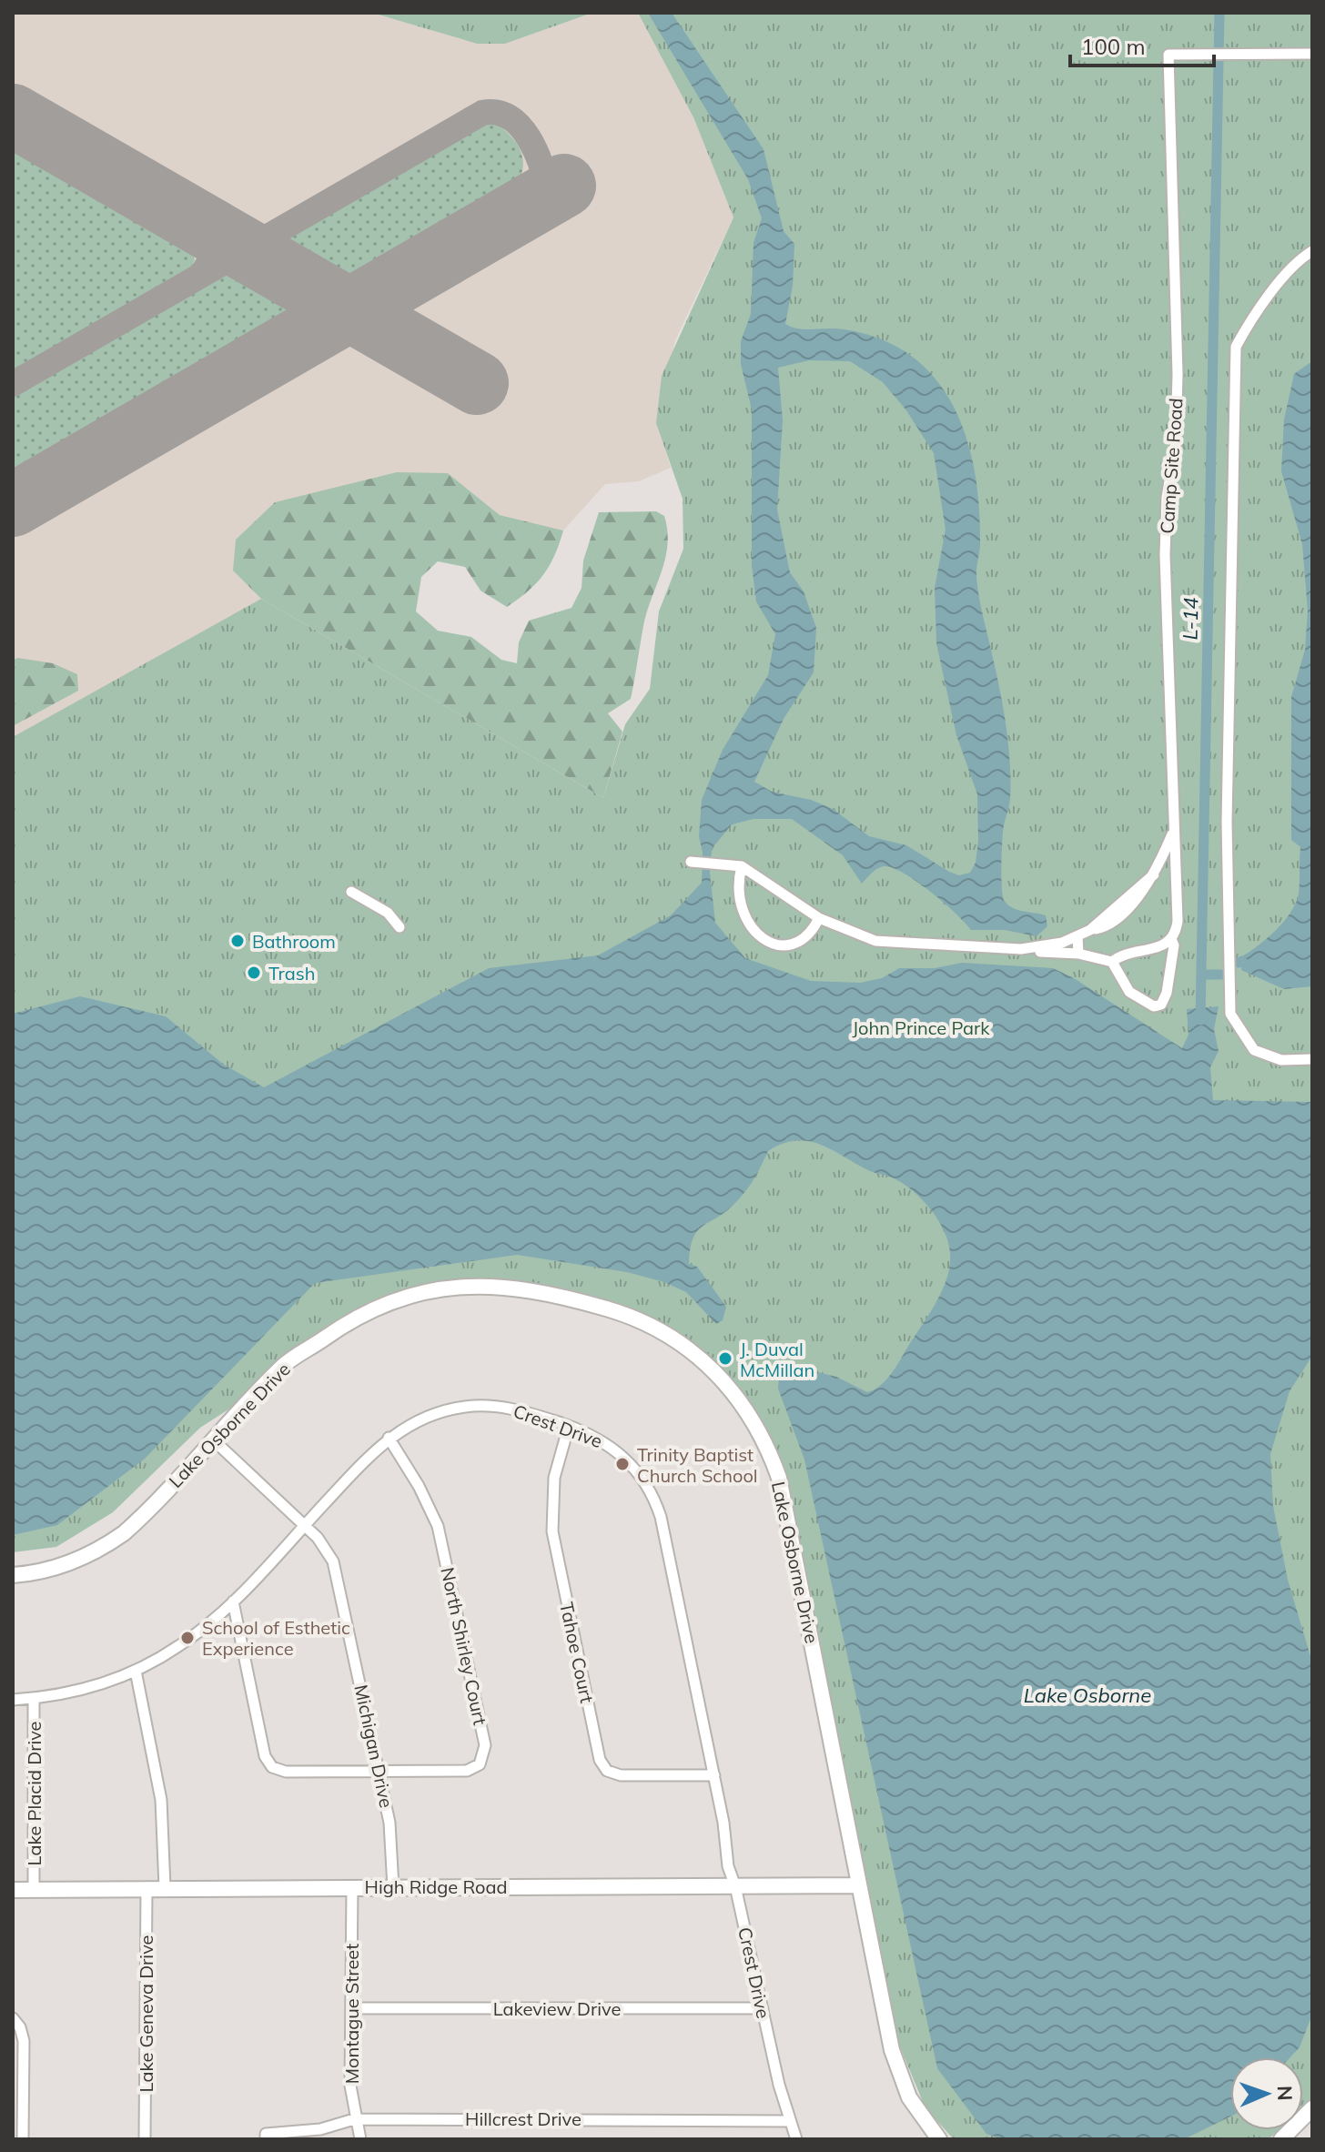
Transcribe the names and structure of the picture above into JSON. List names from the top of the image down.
{
  "streets": {
    "street": [
      "Camp Site Road",
      "Lake Osborne Drive",
      "Crest Drive",
      "North Shirley Court",
      "Tahoe Court",
      "Michigan Drive",
      "Lake Placid Drive",
      "High Ridge Road",
      "Lakeview Drive",
      "Lake Geneva Drive",
      "Montague Street",
      "Hillcrest Drive"
    ]
  },
  "crossings": [
    ["Lake Osborne Drive", "Michigan Drive"],
    ["Lake Osborne Drive", "High Ridge Road"],
    ["Crest Drive", "North Shirley Court"],
    ["Crest Drive", "Tahoe Court"],
    ["Crest Drive", "Michigan Drive"],
    ["Crest Drive", "Lake Placid Drive"],
    ["Crest Drive", "High Ridge Road"],
    ["Crest Drive", "Lakeview Drive"],
    ["Crest Drive", "Hillcrest Drive"],
    ["North Shirley Court", "Michigan Drive"],
    ["Michigan Drive", "High Ridge Road"],
    ["Lake Placid Drive", "High Ridge Road"],
    ["High Ridge Road", "Lake Geneva Drive"],
    ["High Ridge Road", "Montague Street"],
    ["Lakeview Drive", "Montague Street"],
    ["Montague Street", "Hillcrest Drive"]
  ],
  "water": ["L-14", "Lake Osborne"],
  "parks": ["John Prince Park"],
  "places": [
    "Bathroom",
    "Trash",
    "J. Duval McMillan",
    "Trinity Baptist Church School",
    "School of Esthetic Experience"
  ],
  "scale_bar": "100 m",
  "north": "right"
}
